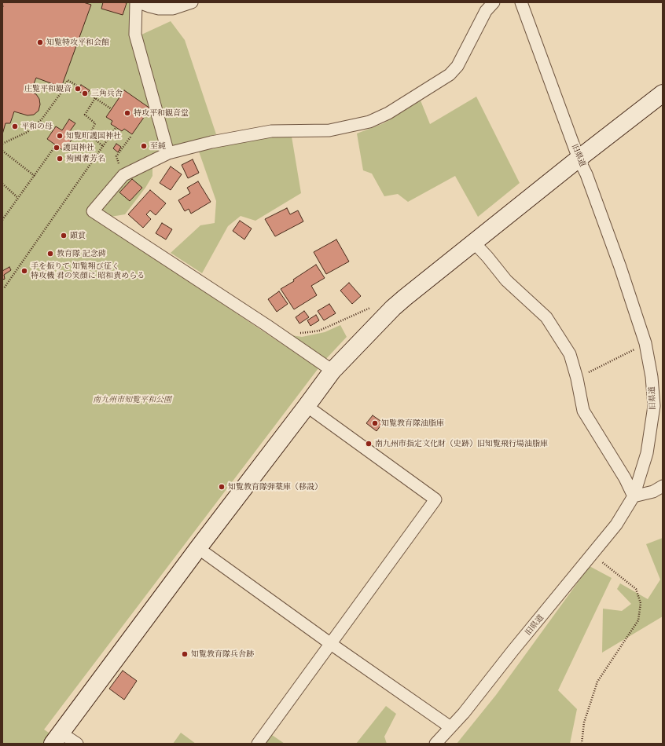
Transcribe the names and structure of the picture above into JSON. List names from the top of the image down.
{
  "streets": {
    "street": ["旧県道"]
  },
  "parks": ["南九州市知覧平和公園"],
  "places": [
    "知覧特攻平和会館",
    "庄覧平和観音",
    "三角兵舎",
    "特攻平和観音堂",
    "平和の母",
    "知覧町護国神社",
    "至純",
    "護国神社",
    "殉國者芳名",
    "顕賞",
    "教育隊 記念碑",
    "手を振りて 知覧翔び征く 特攻機 君の笑顔に 昭和責めらる",
    "知覧教育隊油脂庫",
    "南九州市指定文化財（史跡）旧知覧飛行場油脂庫",
    "知覧教育隊弾薬庫（移設）",
    "知覧教育隊兵舎跡"
  ]
}
